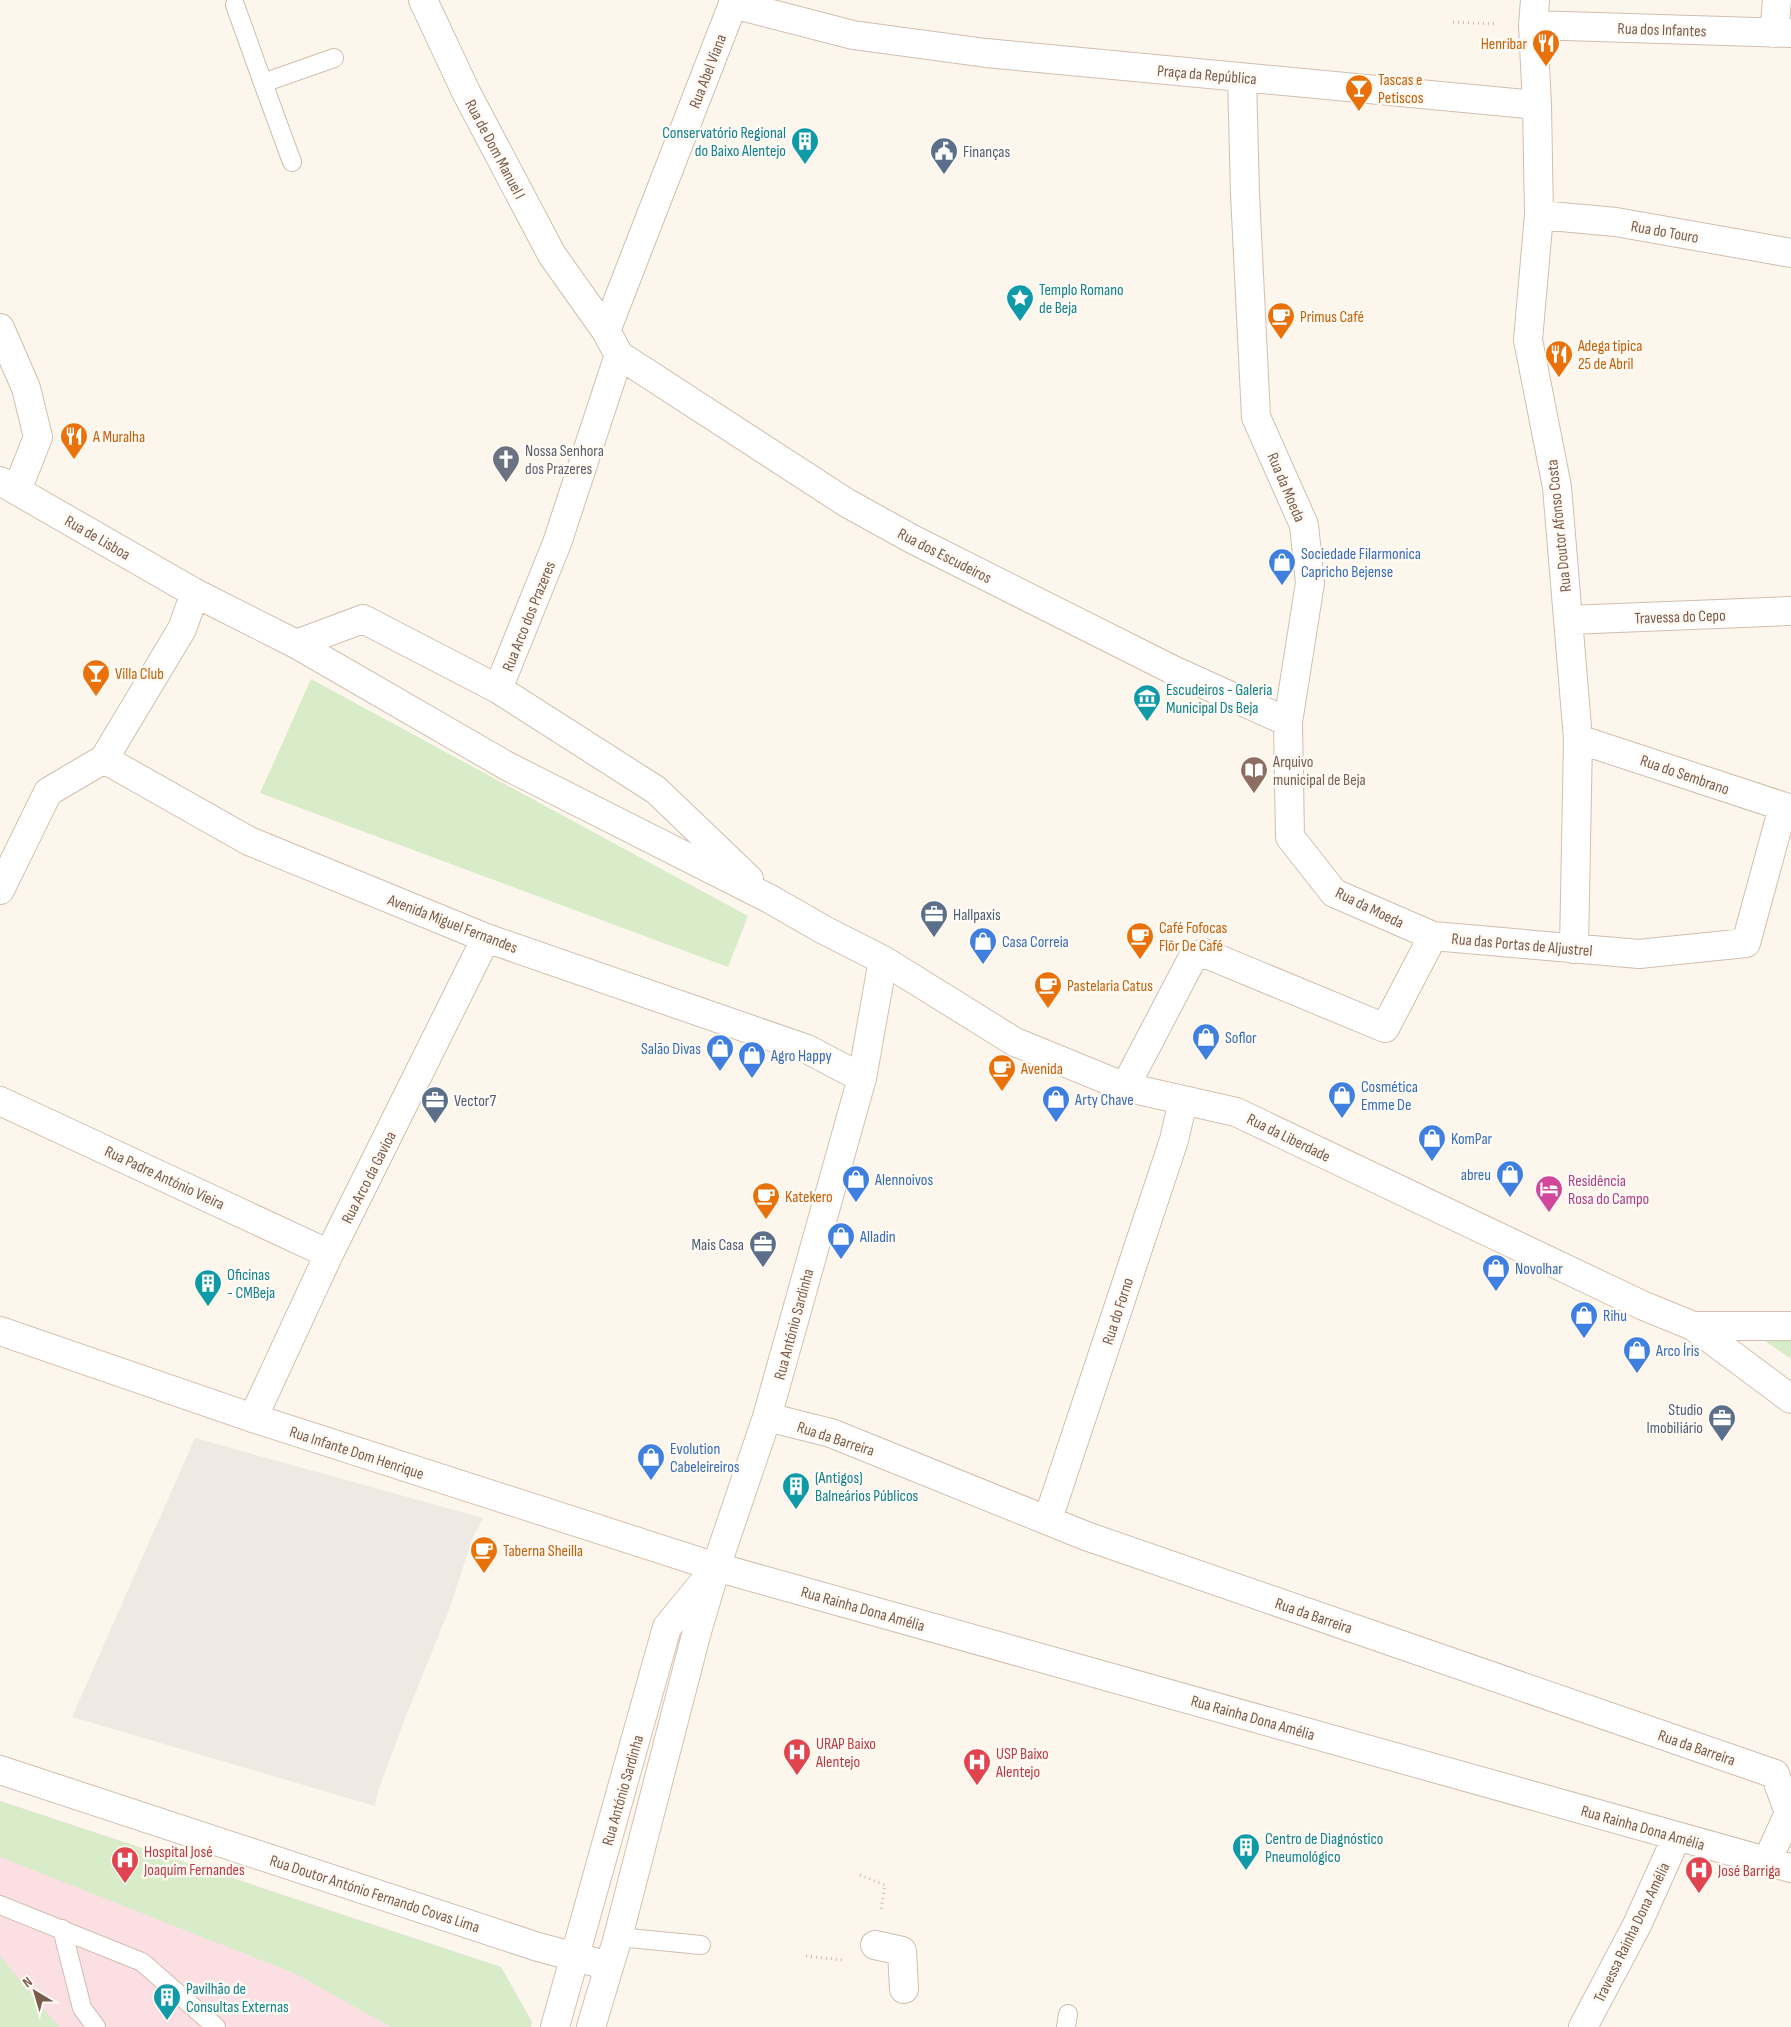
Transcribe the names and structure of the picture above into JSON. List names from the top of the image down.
{
  "streets": {
    "street": [
      "Rua dos Infantes",
      "Rua Abel Viana",
      "Praça da República",
      "Rua de Dom Manuel I",
      "Rua do Touro",
      "Rua da Moeda",
      "Rua Doutor Afonso Costa",
      "Rua de Lisboa",
      "Rua dos Escudeiros",
      "Rua Arco dos Prazeres",
      "Travessa do Cepo",
      "Rua do Sembrano",
      "Avenida Miguel Fernandes",
      "Rua das Portas de Aljustrel",
      "Rua da Liberdade",
      "Rua Padre António Vieira",
      "Rua Arco da Gavioa",
      "Rua do Forno",
      "Rua António Sardinha",
      "Rua da Barreira",
      "Rua Infante Dom Henrique",
      "Rua Rainha Dona Amélia",
      "Rua Doutor António Fernando Covas Lima",
      "Travessa Rainha Dona Amélia"
    ]
  },
  "crossings": [
    ["Rua Abel Viana", "Praça da República"],
    ["Rua Abel Viana", "Rua de Dom Manuel I"],
    ["Praça da República", "Rua da Moeda"],
    ["Praça da República", "Rua Doutor Afonso Costa"],
    ["Rua de Dom Manuel I", "Rua dos Escudeiros"],
    ["Rua de Dom Manuel I", "Rua Arco dos Prazeres"],
    ["Rua do Touro", "Rua Doutor Afonso Costa"],
    ["Rua da Moeda", "Rua dos Escudeiros"],
    ["Rua da Moeda", "Rua das Portas de Aljustrel"],
    ["Rua Doutor Afonso Costa", "Travessa do Cepo"],
    ["Rua Doutor Afonso Costa", "Rua do Sembrano"],
    ["Rua Doutor Afonso Costa", "Rua das Portas de Aljustrel"],
    ["Rua dos Escudeiros", "Rua Arco dos Prazeres"],
    ["Rua do Sembrano", "Rua das Portas de Aljustrel"],
    ["Avenida Miguel Fernandes", "Rua Arco da Gavioa"],
    ["Avenida Miguel Fernandes", "Rua António Sardinha"],
    ["Rua das Portas de Aljustrel", "Rua da Liberdade"],
    ["Rua da Liberdade", "Rua do Forno"],
    ["Rua Padre António Vieira", "Rua Arco da Gavioa"],
    ["Rua Arco da Gavioa", "Rua Infante Dom Henrique"],
    ["Rua do Forno", "Rua da Barreira"],
    ["Rua António Sardinha", "Rua da Barreira"],
    ["Rua António Sardinha", "Rua Infante Dom Henrique"],
    ["Rua António Sardinha", "Rua Rainha Dona Amélia"],
    ["Rua António Sardinha", "Rua Doutor António Fernando Covas Lima"],
    ["Rua da Barreira", "Rua Rainha Dona Amélia"],
    ["Rua Infante Dom Henrique", "Rua Rainha Dona Amélia"],
    ["Rua Rainha Dona Amélia", "Travessa Rainha Dona Amélia"]
  ],
  "places": {
    "restaurant": ["Henribar", "Adega tipica 25 de Abril", "A Muralha"],
    "bar": ["Tascas e Petiscos", "Villa Club"],
    "building": [
      "Conservatório Regional do Baixo Alentejo",
      "Oficinas - CMBeja",
      "(Antigos) Balneários Públicos",
      "Centro de Diagnóstico Pneumológico",
      "Pavilhão de Consultas Externas"
    ],
    "public building": ["Finanças"],
    "place": ["Templo Romano de Beja"],
    "cafe": [
      "Primus Café",
      "Café Fofocas Flôr De Café",
      "Pastelaria Catus",
      "Avenida",
      "Katekero",
      "Taberna Sheilla"
    ],
    "church": ["Nossa Senhora dos Prazeres"],
    "shop": [
      "Sociedade Filarmonica Capricho Bejense",
      "Casa Correia",
      "Soflor",
      "Salão Divas",
      "Agro Happy",
      "Cosmética Emme De",
      "Arty Chave",
      "KomPar",
      "abreu",
      "Alennoivos",
      "Alladin",
      "Novolhar",
      "Rihu",
      "Arco Íris",
      "Evolution Cabeleireiros"
    ],
    "museum": ["Escudeiros - Galeria Municipal Ds Beja"],
    "library": ["Arquivo municipal de Beja"],
    "office": [
      "Hallpaxis",
      "Vector7",
      "Mais Casa",
      "Studio Imobiliário"
    ],
    "hotel": ["Residência Rosa do Campo"],
    "hospital": [
      "URAP Baixo Alentejo",
      "USP Baixo Alentejo",
      "Hospital José Joaquim Fernandes",
      "José Barriga"
    ]
  },
  "north": "top left"
}
